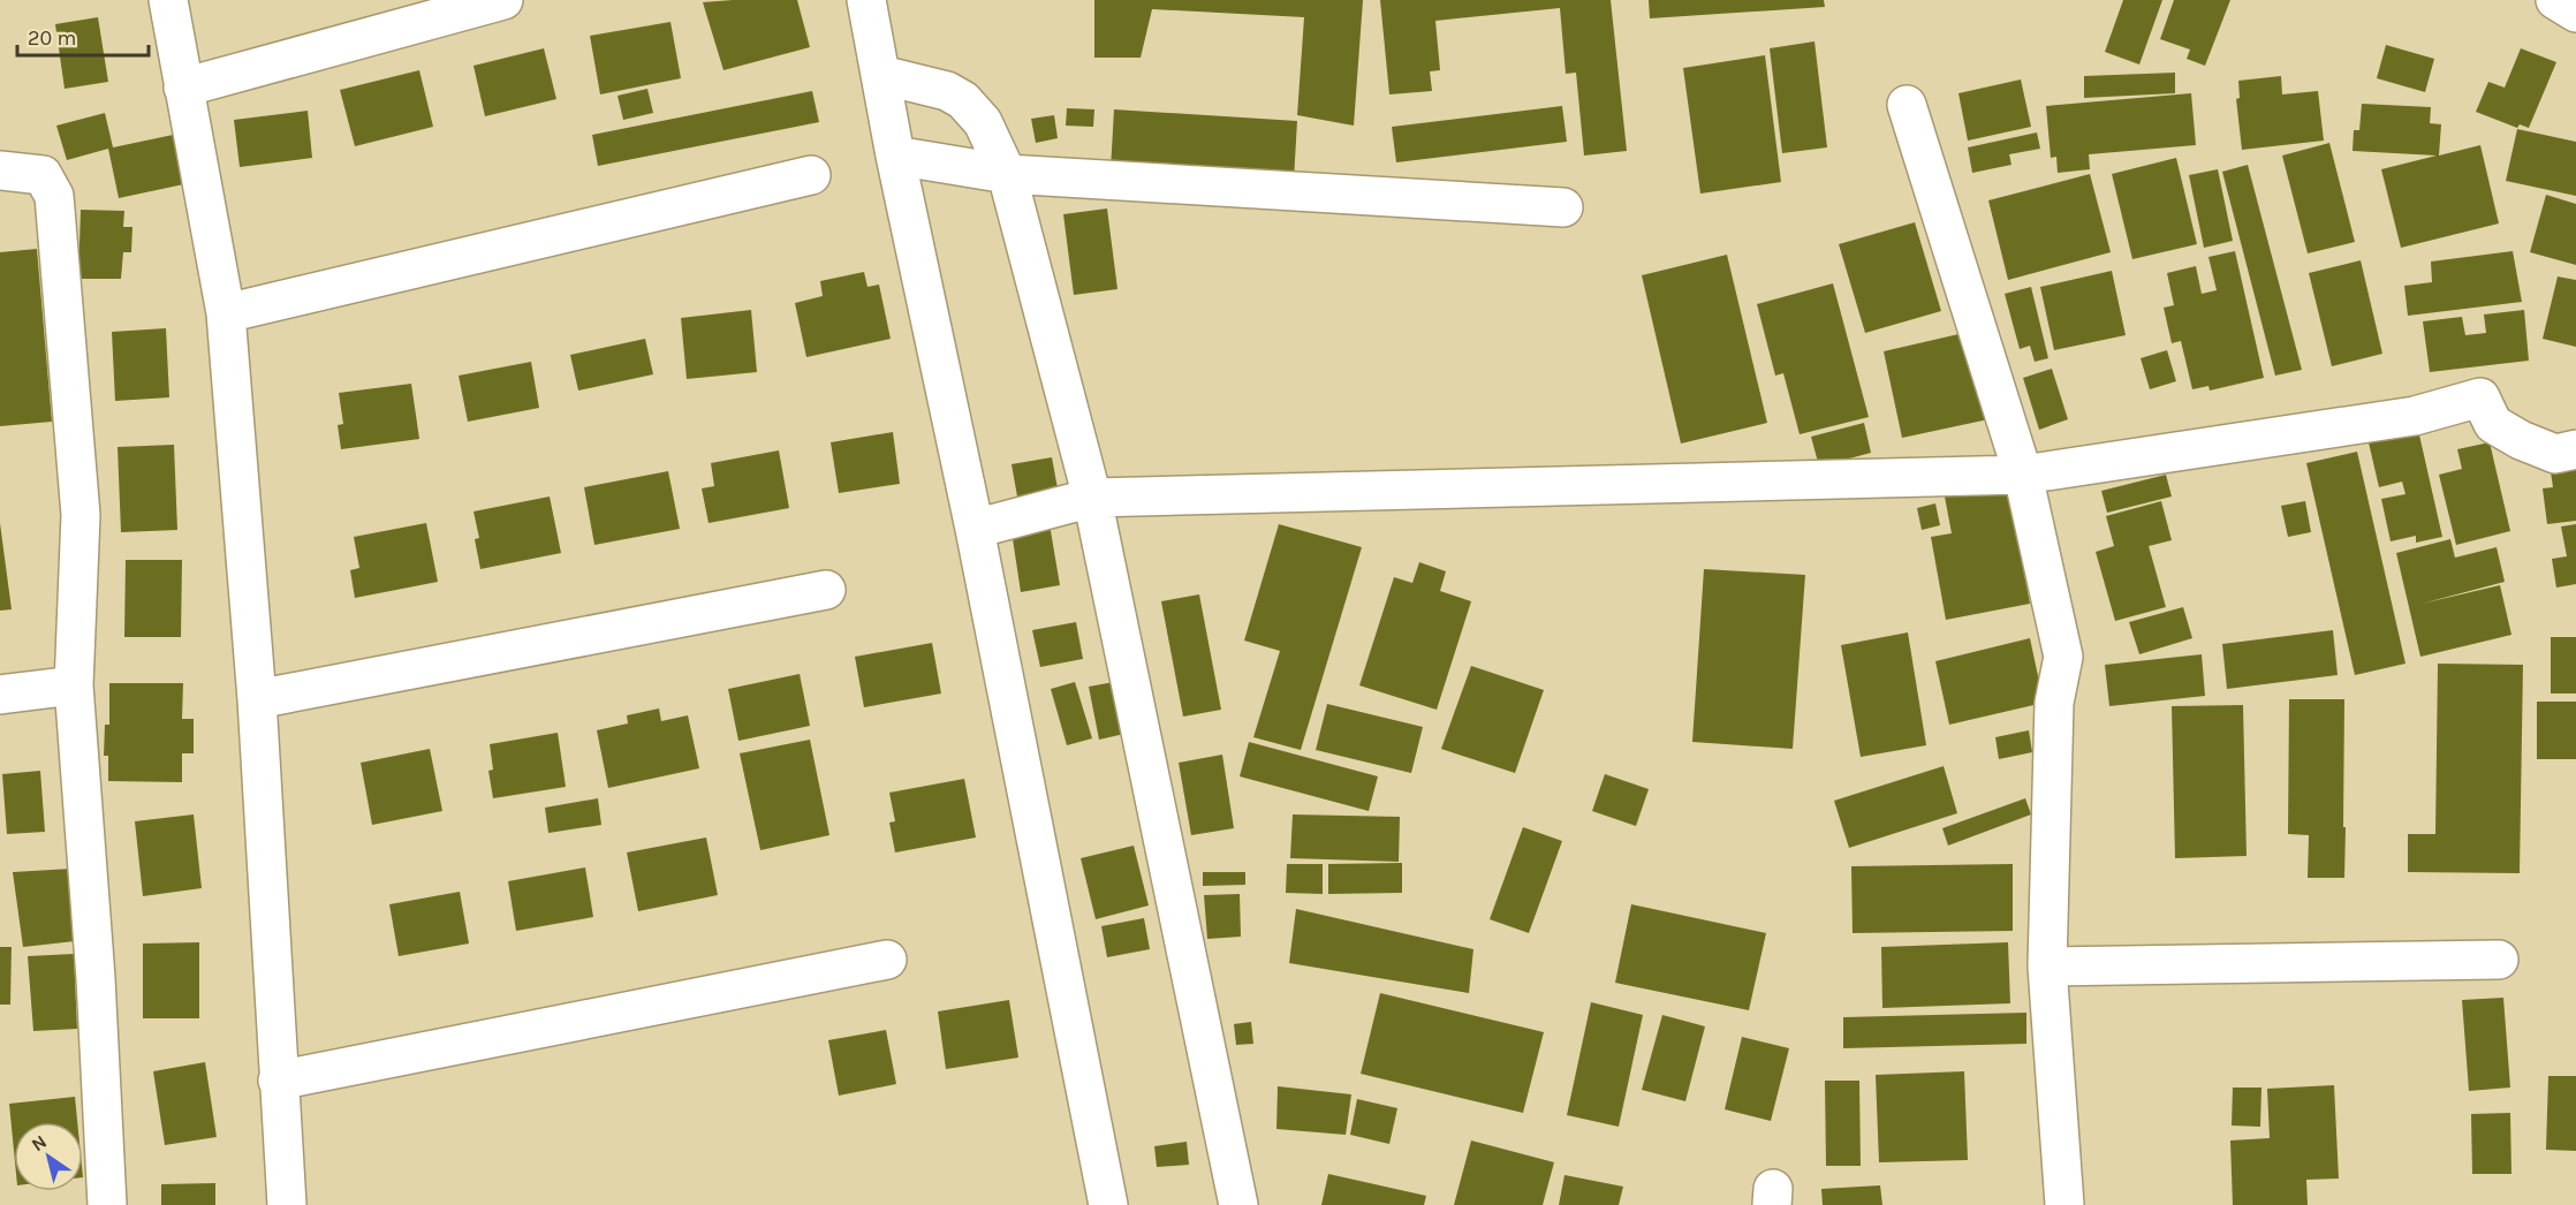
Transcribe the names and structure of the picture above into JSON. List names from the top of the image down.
{
  "scale_bar": "20 m",
  "north": "top left"
}
